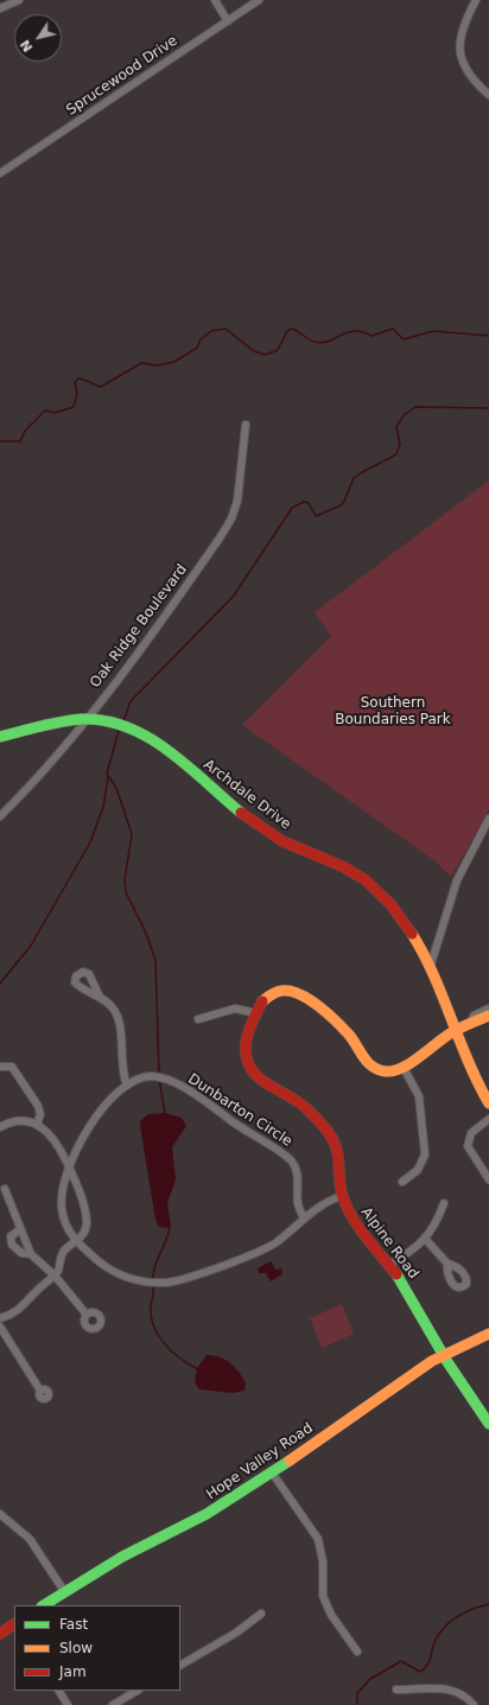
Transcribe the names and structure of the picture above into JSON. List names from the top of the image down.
{
  "streets": {
    "street": [
      "Sprucewood Drive",
      "Oak Ridge Boulevard",
      "Archdale Drive",
      "Dunbarton Circle",
      "Alpine Road",
      "Hope Valley Road"
    ]
  },
  "crossings": [
    ["Oak Ridge Boulevard", "Archdale Drive"],
    ["Dunbarton Circle", "Alpine Road"],
    ["Alpine Road", "Hope Valley Road"]
  ],
  "parks": ["Southern Boundaries Park"],
  "legend": ["Fast", "Slow", "Jam"],
  "north": "bottom left"
}
